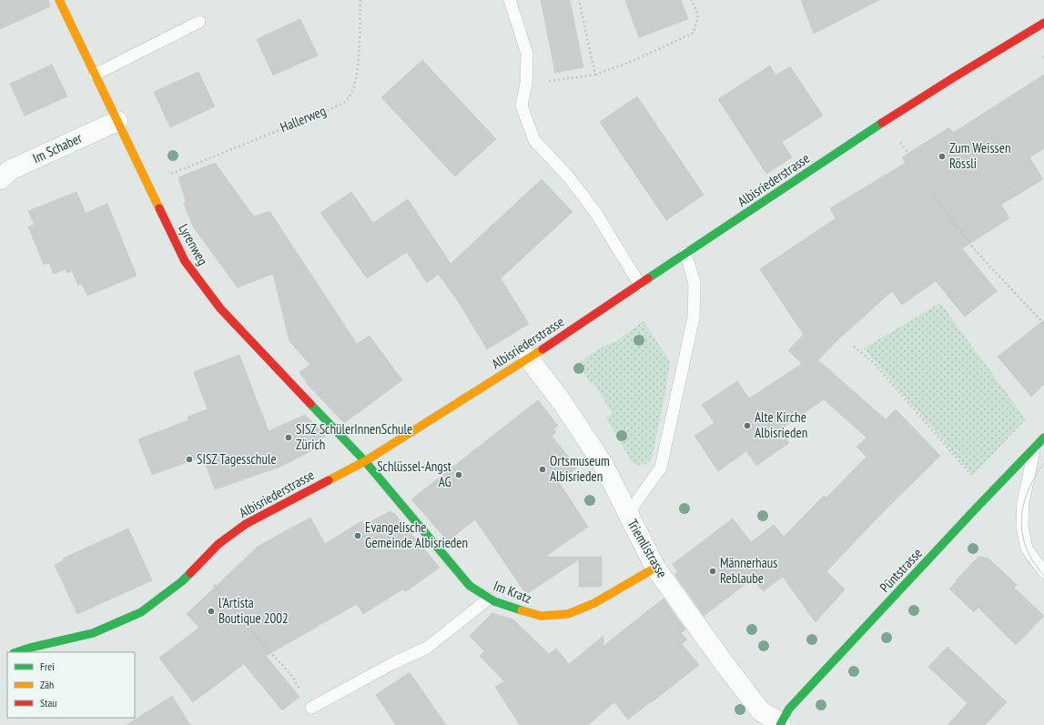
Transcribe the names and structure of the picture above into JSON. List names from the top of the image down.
{
  "streets": {
    "street": [
      "Im Schaber",
      "Albisriederstrasse",
      "Lyrenweg",
      "Triemlistrasse",
      "Püntstrasse",
      "Im Kratz"
    ],
    "path": ["Hallerweg"]
  },
  "crossings": [
    ["Im Schaber", "Lyrenweg"],
    ["Albisriederstrasse", "Lyrenweg"],
    ["Albisriederstrasse", "Triemlistrasse"],
    ["Albisriederstrasse", "Im Kratz"],
    ["Lyrenweg", "Im Kratz"],
    ["Triemlistrasse", "Püntstrasse"],
    ["Triemlistrasse", "Im Kratz"]
  ],
  "places": [
    "Zum Weissen Rössli",
    "Alte Kirche Albisrieden",
    "SISZ SchülerInnenSchule Zürich",
    "SISZ Tagesschule",
    "Ortsmuseum Albisrieden",
    "Schlüssel-Angst AG",
    "Evangelische Gemeinde Albisrieden",
    "Männerhaus Reblaube",
    "l'Artista Boutique 2002"
  ],
  "legend": ["Frei", "Zäh", "Stau"]
}
